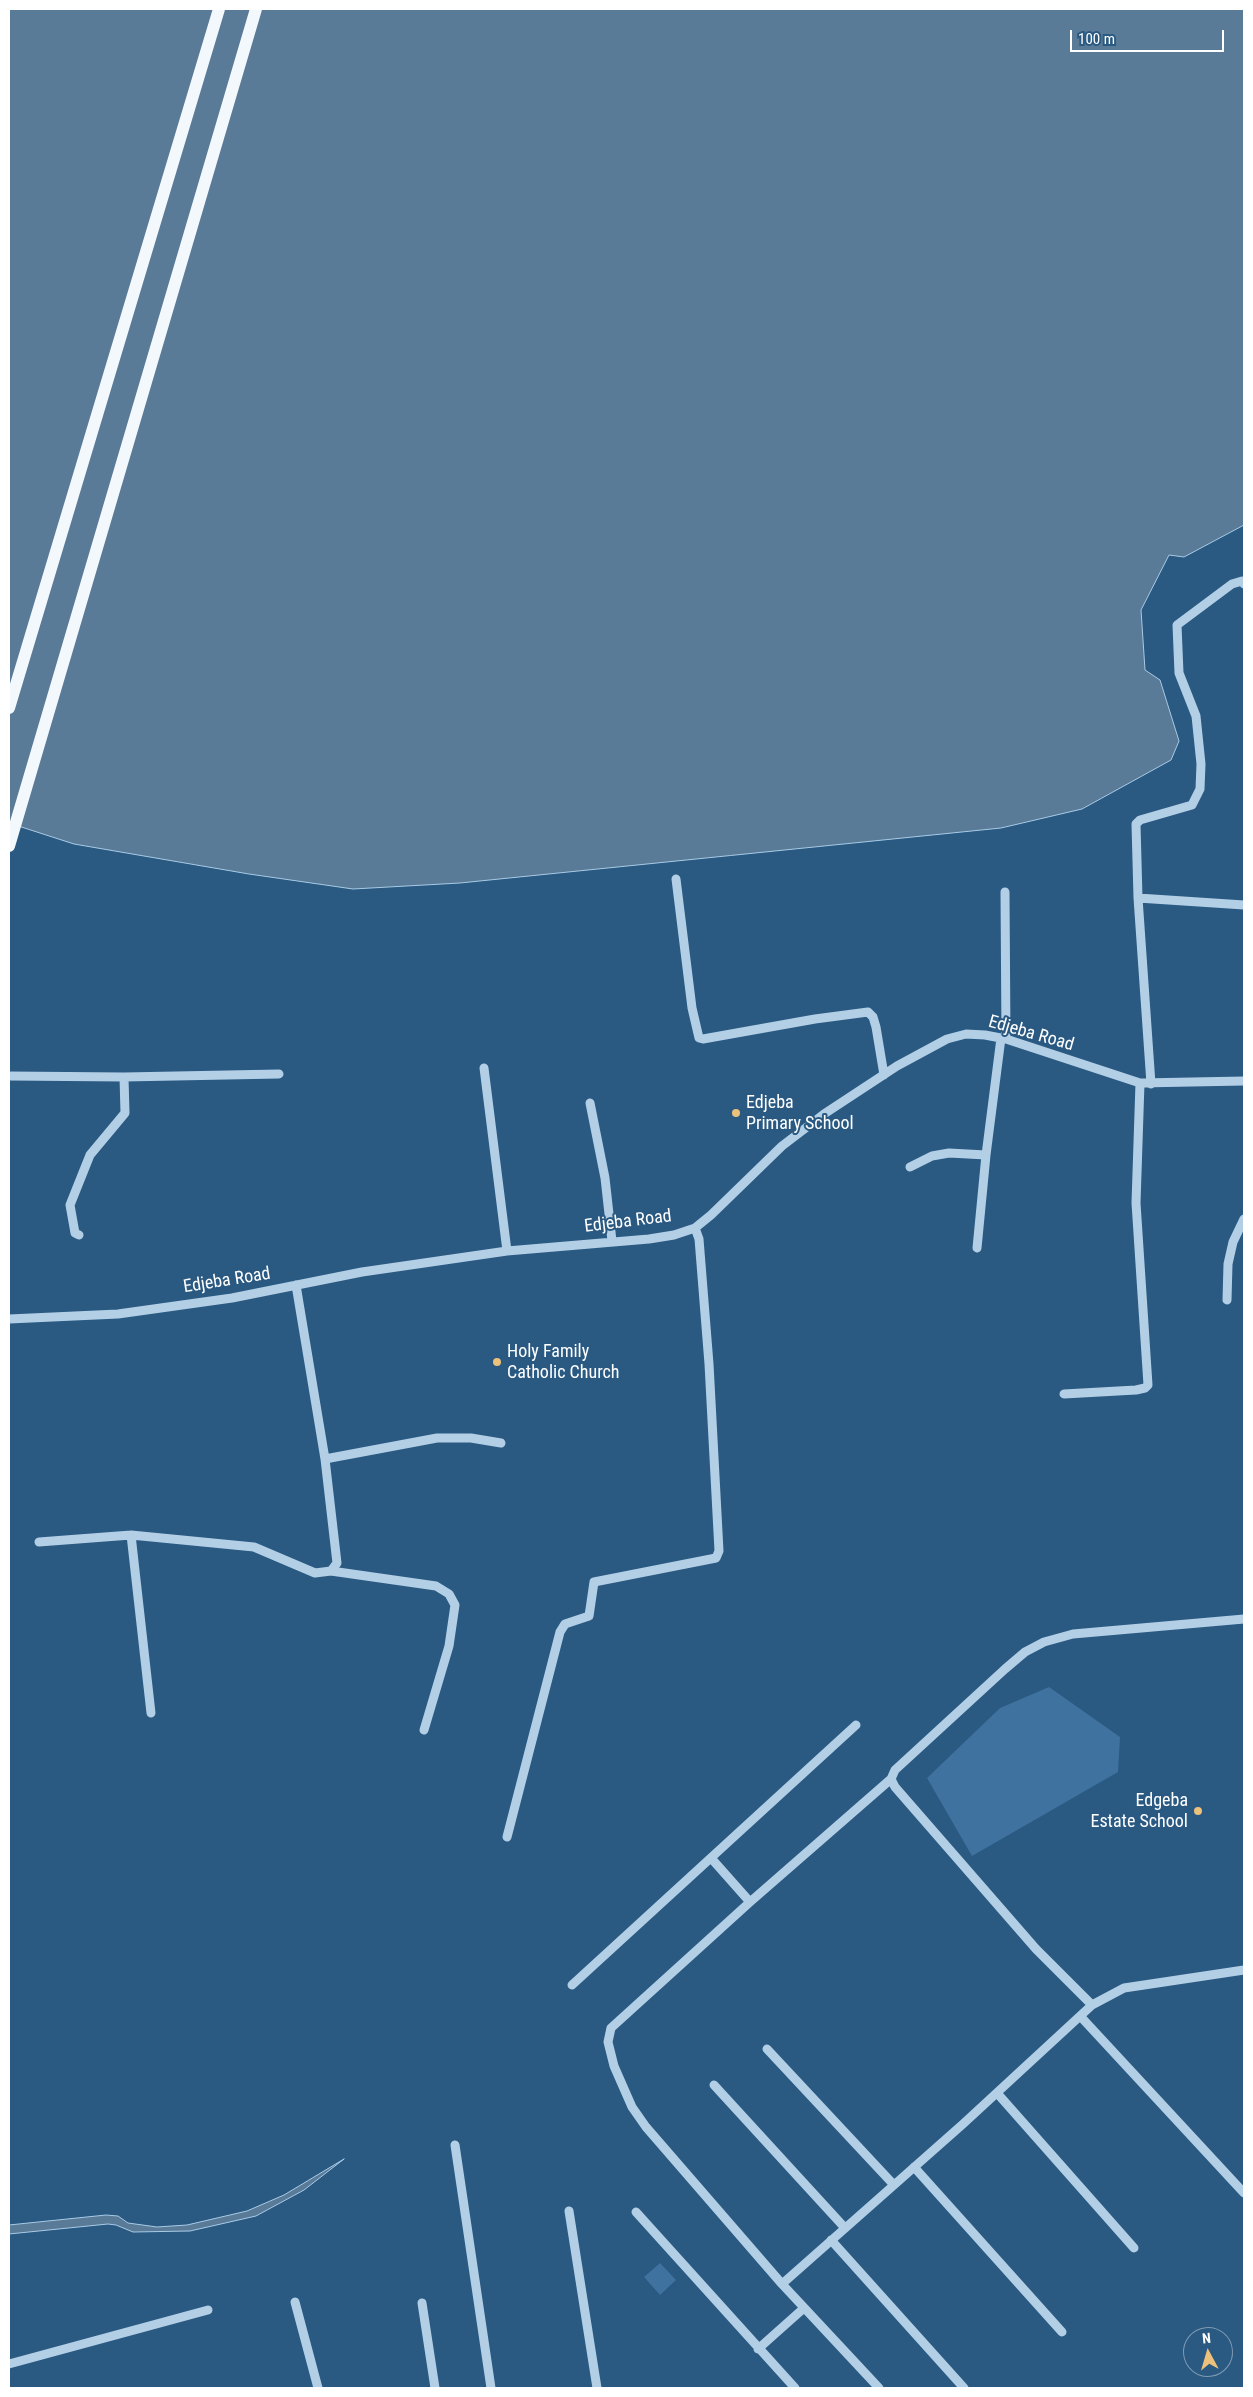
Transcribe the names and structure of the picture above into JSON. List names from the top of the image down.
{
  "streets": {
    "street": ["Edjeba Road"]
  },
  "places": ["Edjeba Primary School", "Holy Family Catholic Church", "Edgeba Estate School"],
  "scale_bar": "100 m",
  "north": "top"
}
